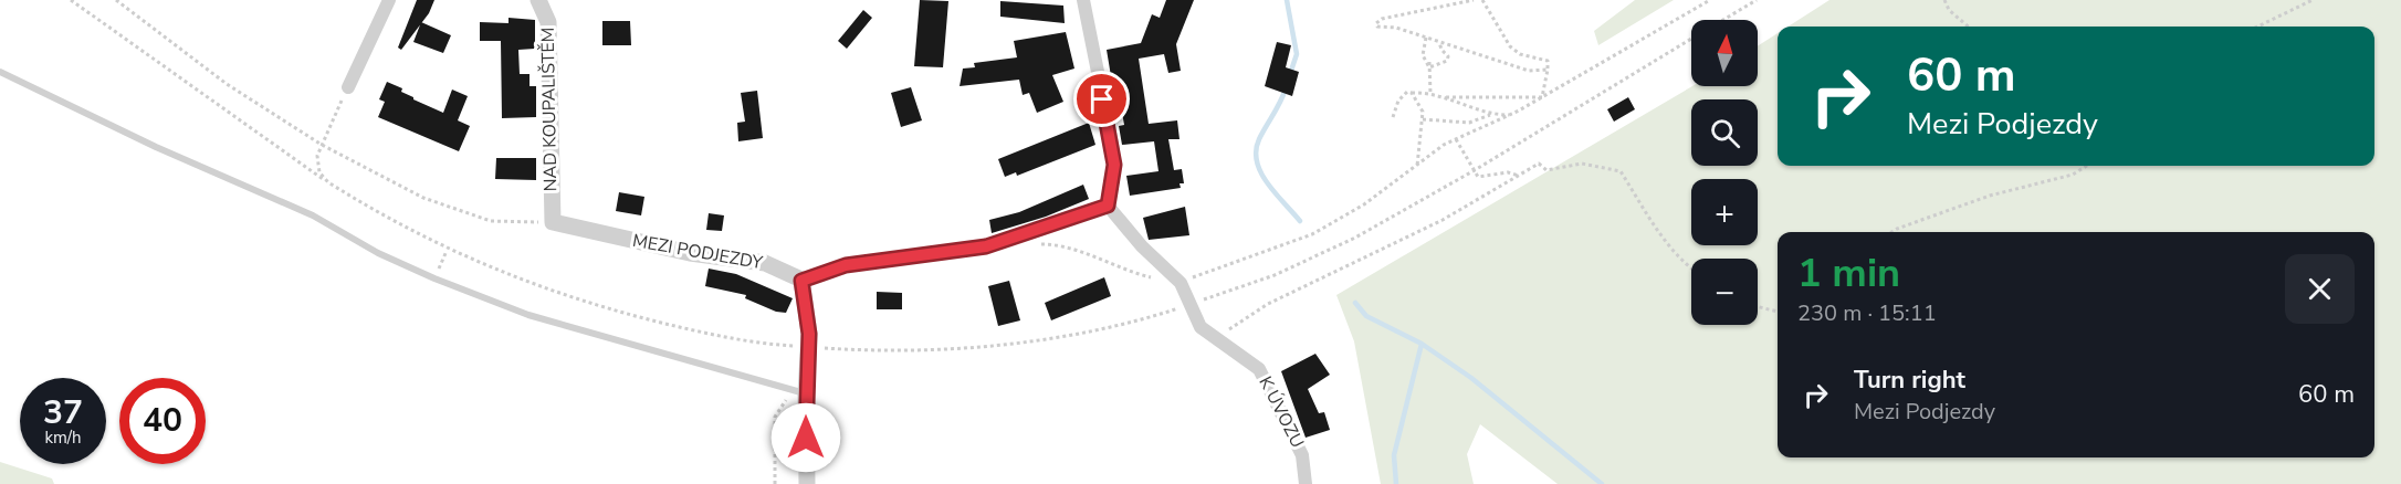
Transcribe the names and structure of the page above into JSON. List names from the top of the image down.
{
  "streets": {
    "street": ["NAD KOUPALIŠTĚM", "MEZI PODJEZDY", "K ÚVOZU"]
  },
  "crossings": [
    ["NAD KOUPALIŠTĚM", "MEZI PODJEZDY"]
  ],
  "north": "top",
  "page": {
    "map_buttons": ["+", "−"],
    "turn": ["60 m", "Mezi Podjezdy"],
    "heading": ["1 min", "230 m · 15:11"],
    "list": [
      {
        "name": "Turn right",
        "note": "Mezi Podjezdy",
        "value": "60 m"
      }
    ],
    "speed": "37 km/h",
    "limit": "40"
  }
}
